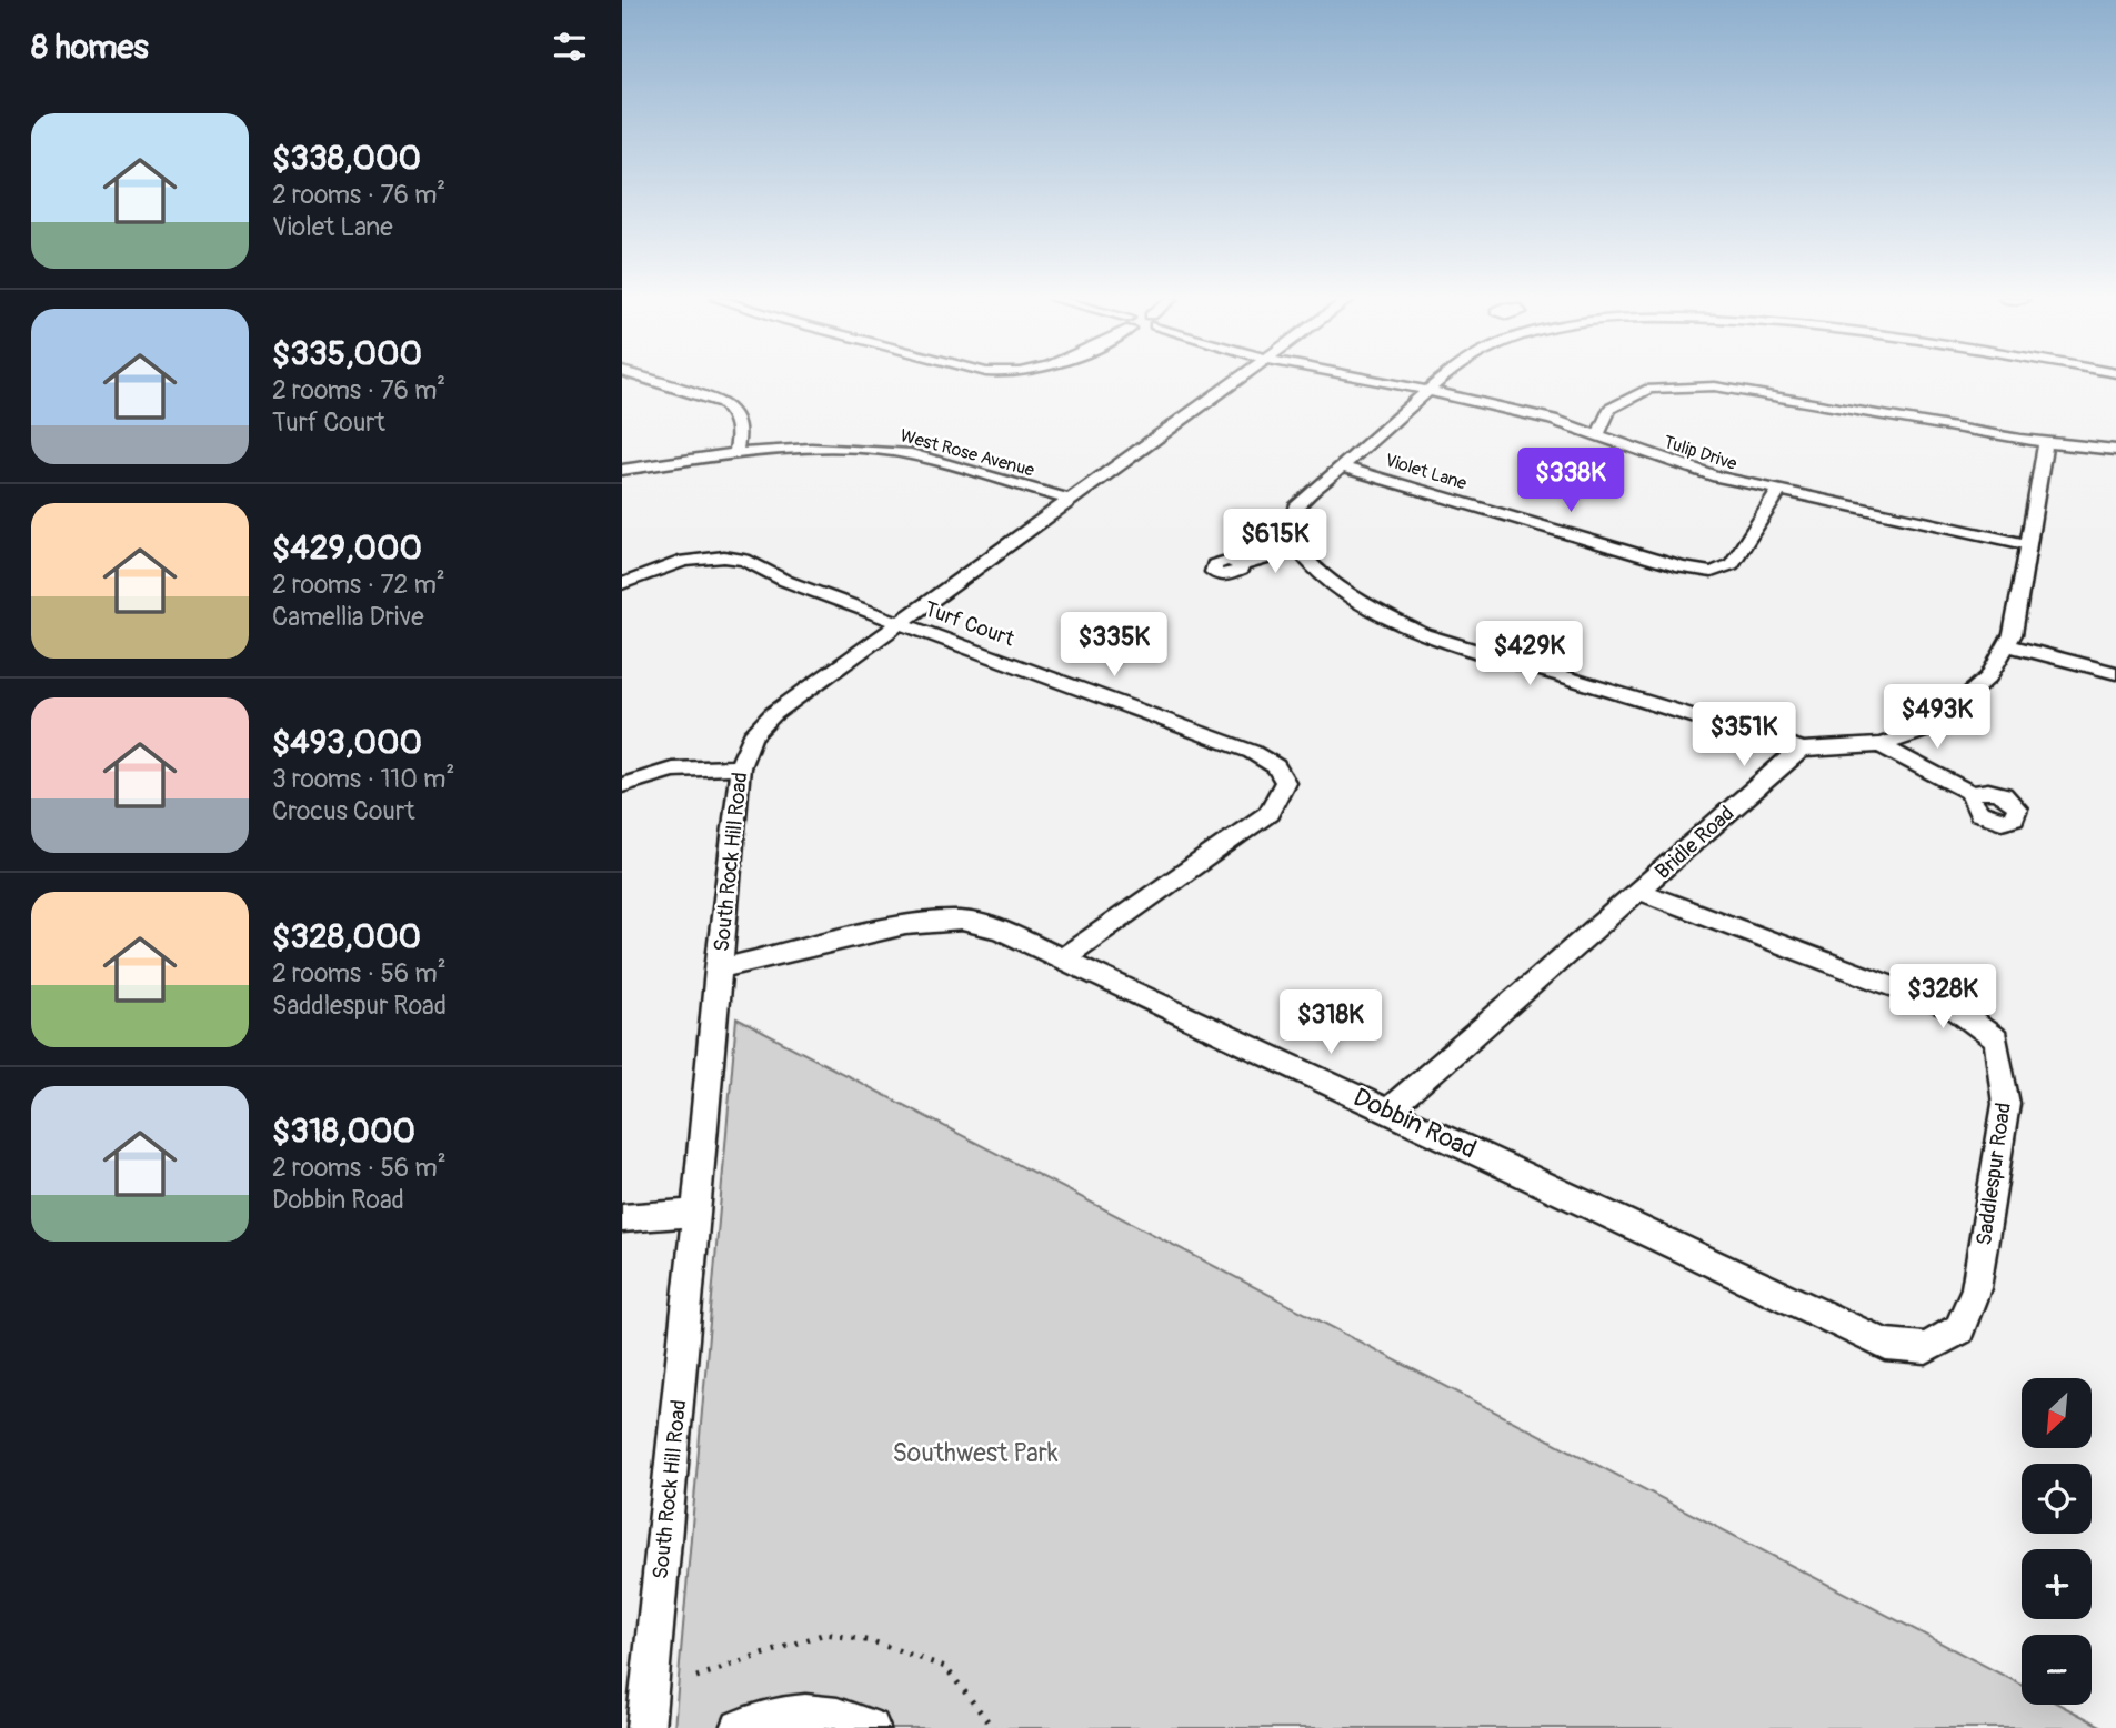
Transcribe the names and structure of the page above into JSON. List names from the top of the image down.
{
  "streets": {
    "street": [
      "West Rose Avenue",
      "Tulip Drive",
      "Violet Lane",
      "Turf Court",
      "Bridle Road",
      "South Rock Hill Road",
      "Dobbin Road",
      "Saddlespur Road"
    ]
  },
  "crossings": [
    ["West Rose Avenue", "South Rock Hill Road"],
    ["Tulip Drive", "Violet Lane"],
    ["Turf Court", "South Rock Hill Road"],
    ["Turf Court", "Dobbin Road"],
    ["Bridle Road", "Dobbin Road"],
    ["Bridle Road", "Saddlespur Road"],
    ["South Rock Hill Road", "Dobbin Road"],
    ["Dobbin Road", "Saddlespur Road"]
  ],
  "parks": ["Southwest Park"],
  "north": "bottom left",
  "page": {
    "heading": "8 homes",
    "list": [
      {
        "name": "$338,000",
        "note": "2 rooms · 76 m² · Violet Lane"
      },
      {
        "name": "$335,000",
        "note": "2 rooms · 76 m² · Turf Court"
      },
      {
        "name": "$429,000",
        "note": "2 rooms · 72 m² · Camellia Drive"
      },
      {
        "name": "$493,000",
        "note": "3 rooms · 110 m² · Crocus Court"
      },
      {
        "name": "$328,000",
        "note": "2 rooms · 56 m² · Saddlespur Road"
      },
      {
        "name": "$318,000",
        "note": "2 rooms · 56 m² · Dobbin Road"
      }
    ],
    "price": [
      "$338K",
      "$615K",
      "$335K",
      "$429K",
      "$493K",
      "$351K",
      "$328K",
      "$318K"
    ],
    "map_buttons": ["+", "−"]
  }
}
